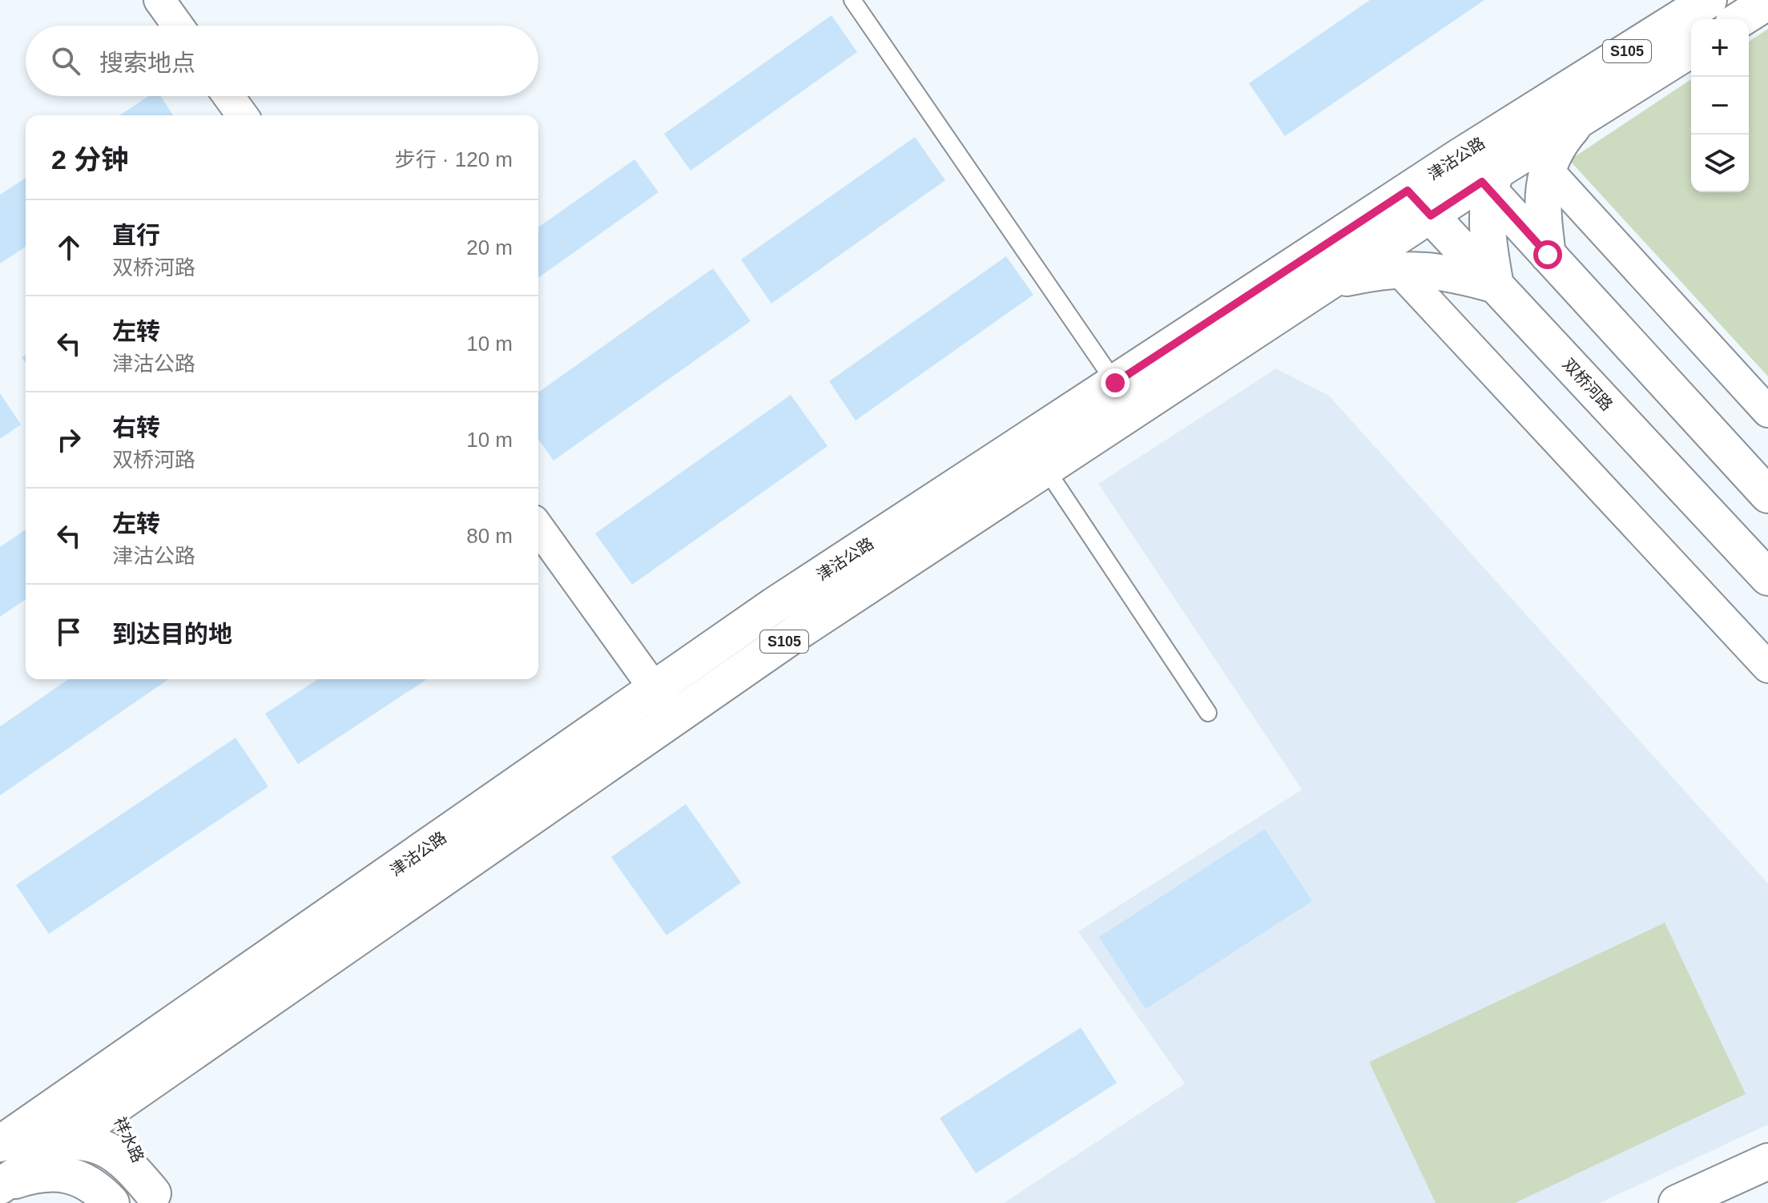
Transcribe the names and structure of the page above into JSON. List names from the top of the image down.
{
  "streets": {
    "main road": [
      "S105",
      "津沽公路",
      "双桥河路",
      "祥水路"
    ]
  },
  "crossings": [
    ["津沽公路", "双桥河路"],
    ["津沽公路", "祥水路"]
  ],
  "page": {
    "map_buttons": ["+", "−"],
    "search": "搜索地点",
    "heading": ["2 分钟", "步行 · 120 m"],
    "list": [
      ["直行", "双桥河路", "20 m"],
      ["左转", "津沽公路", "10 m"],
      ["右转", "双桥河路", "10 m"],
      ["左转", "津沽公路", "80 m"],
      "到达目的地"
    ]
  }
}
